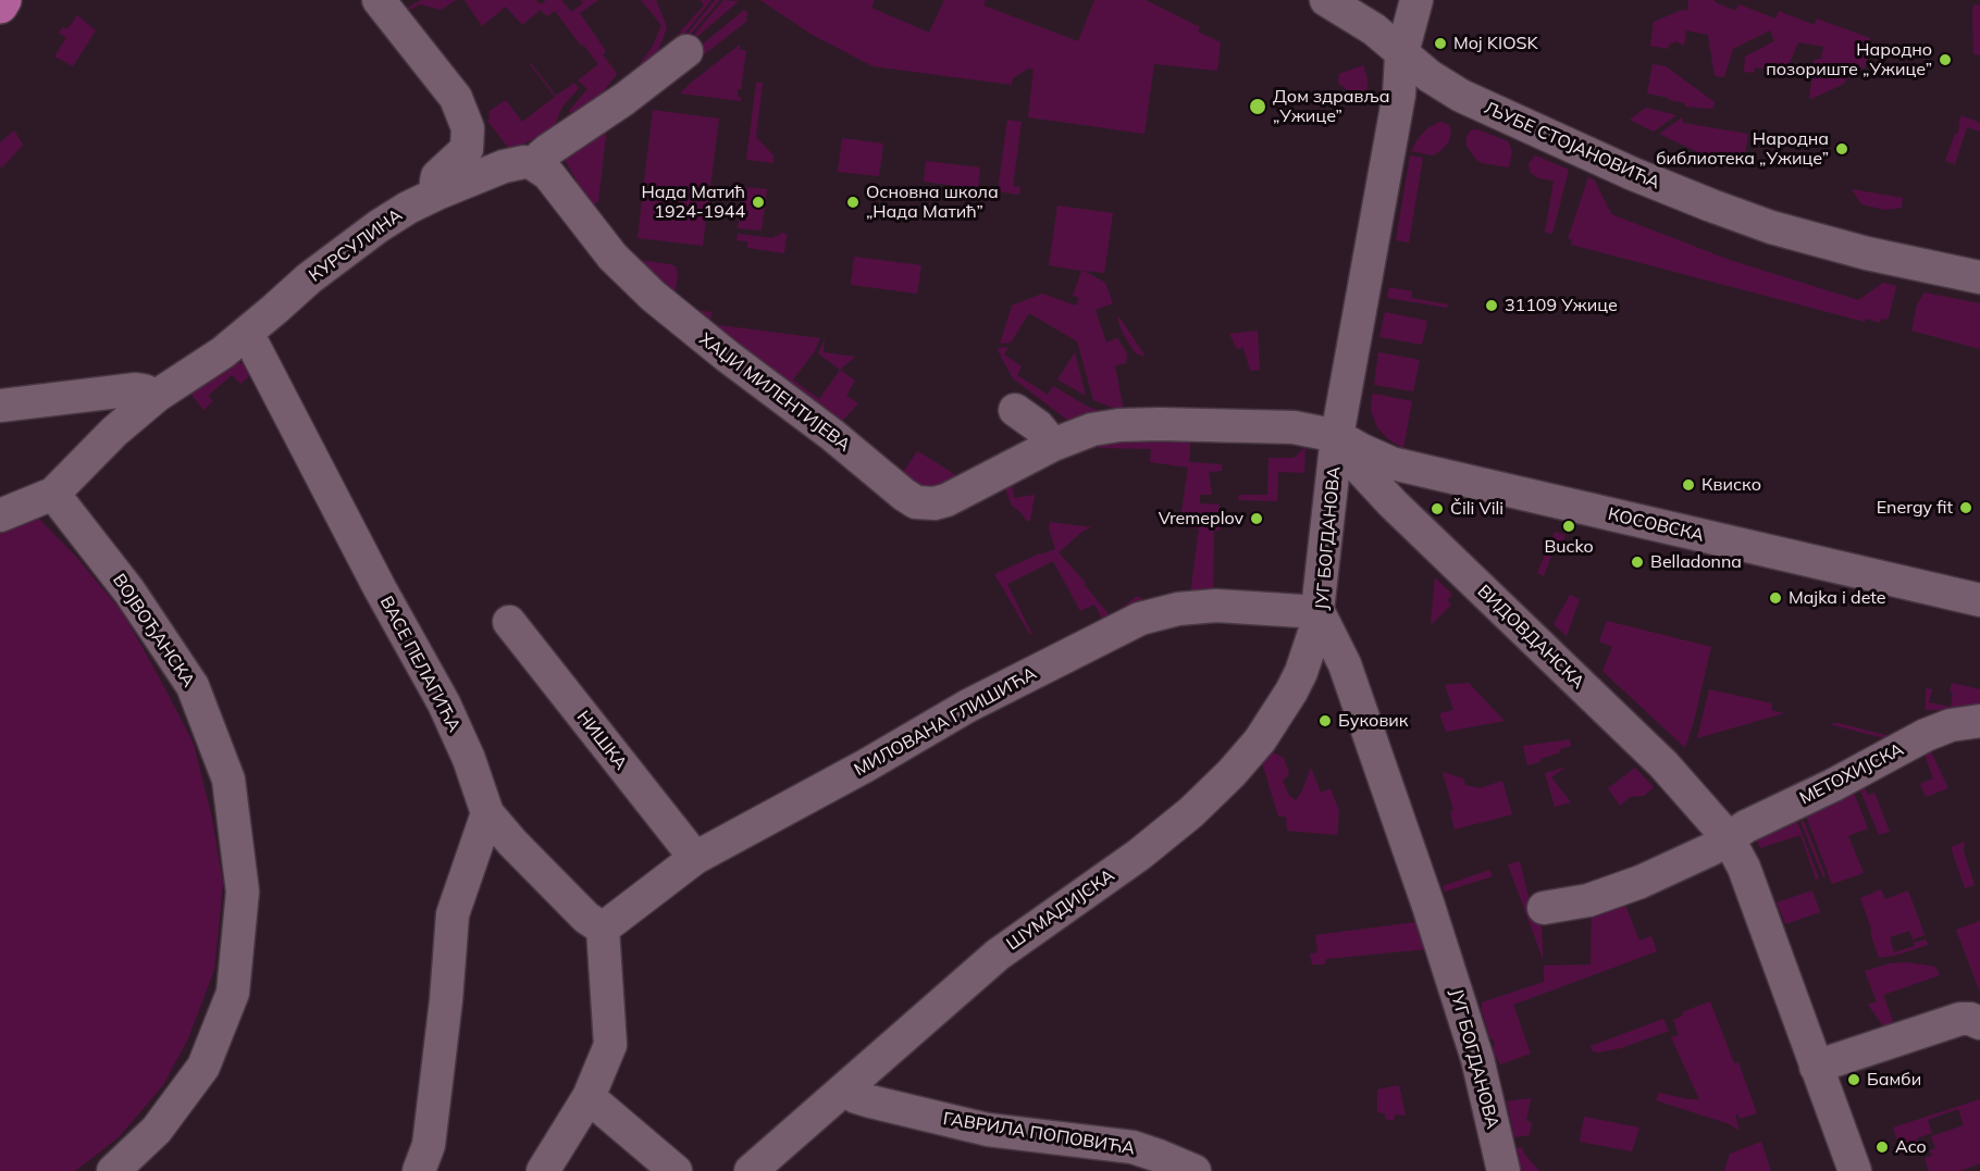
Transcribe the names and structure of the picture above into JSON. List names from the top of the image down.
{
  "streets": {
    "street": [
      "ЉУБЕ СТОЈАНОВИЋА",
      "КУРСУЛИНА",
      "ХАЏИ МИЛЕНТИЈЕВА",
      "КОСОВСКА",
      "ЈУГ БОГДАНОВА",
      "ВОЈВОЂАНСКА",
      "ВИДОВДАНСКА",
      "ВАСЕ ПЕЛАГИЋА",
      "МИЛОВАНА ГЛИШИЋА",
      "НИШКА",
      "МЕТОХИЈСКА",
      "ШУМАДИЈСКА",
      "ГАВРИЛА ПОПОВИЋА"
    ]
  },
  "crossings": [
    ["ЉУБЕ СТОЈАНОВИЋА", "ЈУГ БОГДАНОВА"],
    ["КУРСУЛИНА", "ХАЏИ МИЛЕНТИЈЕВА"],
    ["КУРСУЛИНА", "ВОЈВОЂАНСКА"],
    ["КУРСУЛИНА", "ВАСЕ ПЕЛАГИЋА"],
    ["ХАЏИ МИЛЕНТИЈЕВА", "КОСОВСКА"],
    ["ХАЏИ МИЛЕНТИЈЕВА", "ЈУГ БОГДАНОВА"],
    ["ХАЏИ МИЛЕНТИЈЕВА", "ВИДОВДАНСКА"],
    ["КОСОВСКА", "ЈУГ БОГДАНОВА"],
    ["КОСОВСКА", "ВИДОВДАНСКА"],
    ["ЈУГ БОГДАНОВА", "ВИДОВДАНСКА"],
    ["ЈУГ БОГДАНОВА", "МИЛОВАНА ГЛИШИЋА"],
    ["ЈУГ БОГДАНОВА", "ШУМАДИЈСКА"],
    ["ВИДОВДАНСКА", "МЕТОХИЈСКА"],
    ["МИЛОВАНА ГЛИШИЋА", "НИШКА"],
    ["МИЛОВАНА ГЛИШИЋА", "ШУМАДИЈСКА"],
    ["ШУМАДИЈСКА", "ГАВРИЛА ПОПОВИЋА"]
  ],
  "places": [
    "Moj KIOSK",
    "Народно позориште „Ужице”",
    "Дом здравља „Ужице”",
    "Народна библиотека „Ужице”",
    "Нада Матић 1924-1944",
    "Основна школа „Нада Матић”",
    "31109 Ужице",
    "Квиско",
    "Energy fit",
    "Čili Vili",
    "Vremeplov",
    "Bucko",
    "Belladonna",
    "Majka i dete",
    "Буковик",
    "Бамби",
    "Aco"
  ]
}
